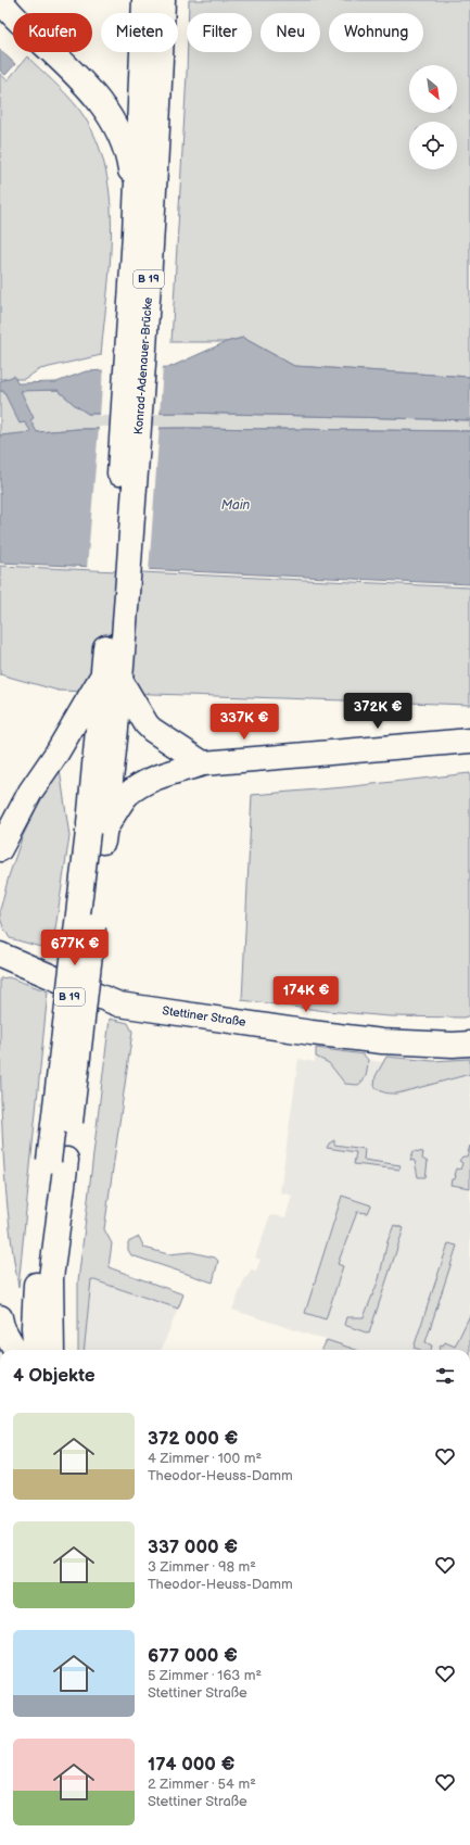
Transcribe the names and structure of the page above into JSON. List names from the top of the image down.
{
  "streets": {
    "main road": ["B 19", "Konrad-Adenauer-Brücke", "Stettiner Straße"]
  },
  "crossings": [
    ["B 19", "Konrad-Adenauer-Brücke"]
  ],
  "water": ["Main"],
  "north": "bottom right",
  "page": {
    "chip": [
      "Kaufen",
      "Mieten",
      "Filter",
      "Neu",
      "Wohnung"
    ],
    "price": [
      "372K €",
      "337K €",
      "677K €",
      "174K €"
    ],
    "heading": "4 Objekte",
    "list": [
      {
        "name": "372 000 €",
        "note": "4 Zimmer · 100 m² · Theodor-Heuss-Damm"
      },
      {
        "name": "337 000 €",
        "note": "3 Zimmer · 98 m² · Theodor-Heuss-Damm"
      },
      {
        "name": "677 000 €",
        "note": "5 Zimmer · 163 m² · Stettiner Straße"
      },
      {
        "name": "174 000 €",
        "note": "2 Zimmer · 54 m² · Stettiner Straße"
      }
    ]
  }
}
